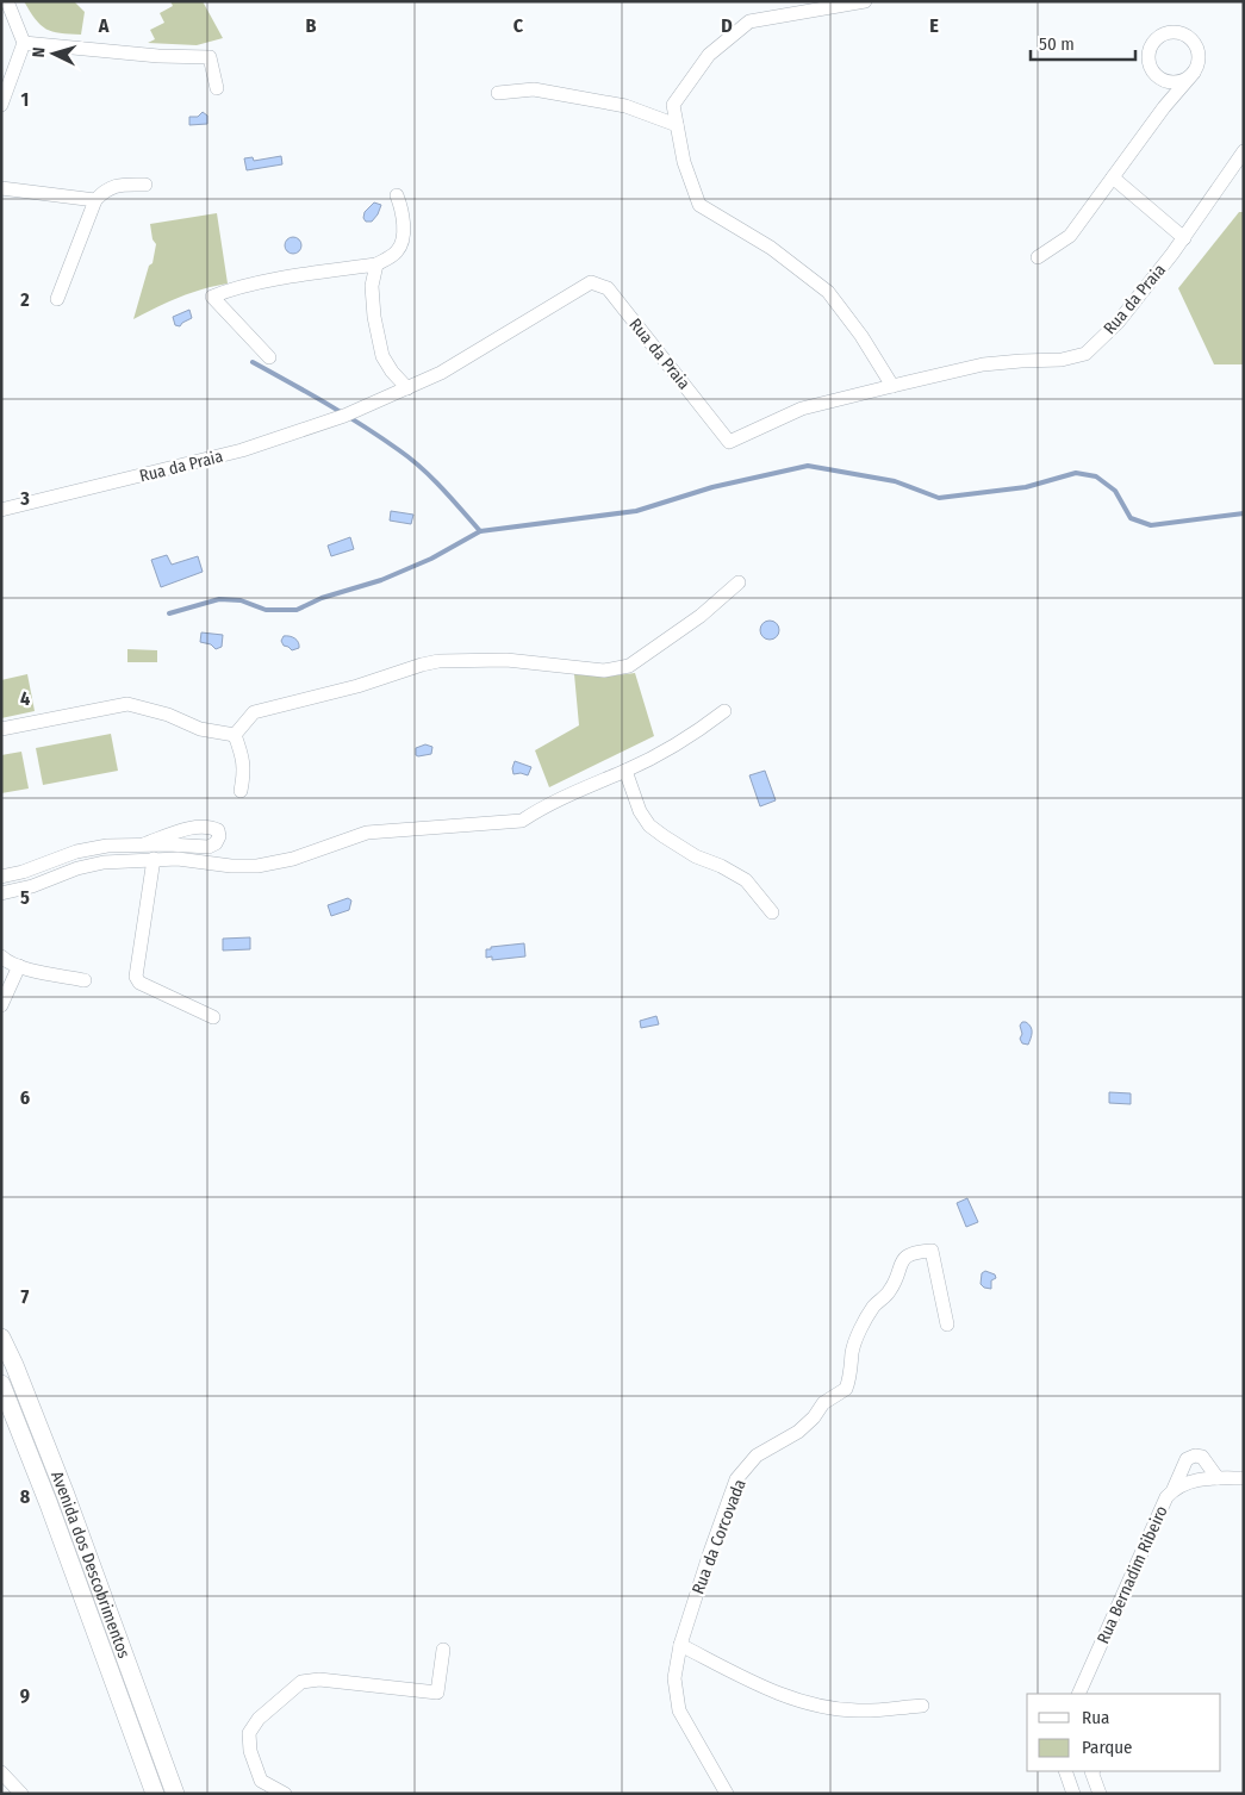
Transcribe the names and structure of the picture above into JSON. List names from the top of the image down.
{
  "streets": {
    "street": [
      "Rua da Praia",
      "Rua da Corcovada",
      "Avenida dos Descobrimentos",
      "Rua Bernadim Ribeiro"
    ]
  },
  "legend": ["Rua", "Parque"],
  "scale_bar": "50 m",
  "north": "left",
  "grid": {
    "columns": [
      "A",
      "B",
      "C",
      "D",
      "E"
    ],
    "rows": [
      "1",
      "2",
      "3",
      "4",
      "5",
      "6",
      "7",
      "8",
      "9"
    ]
  }
}
